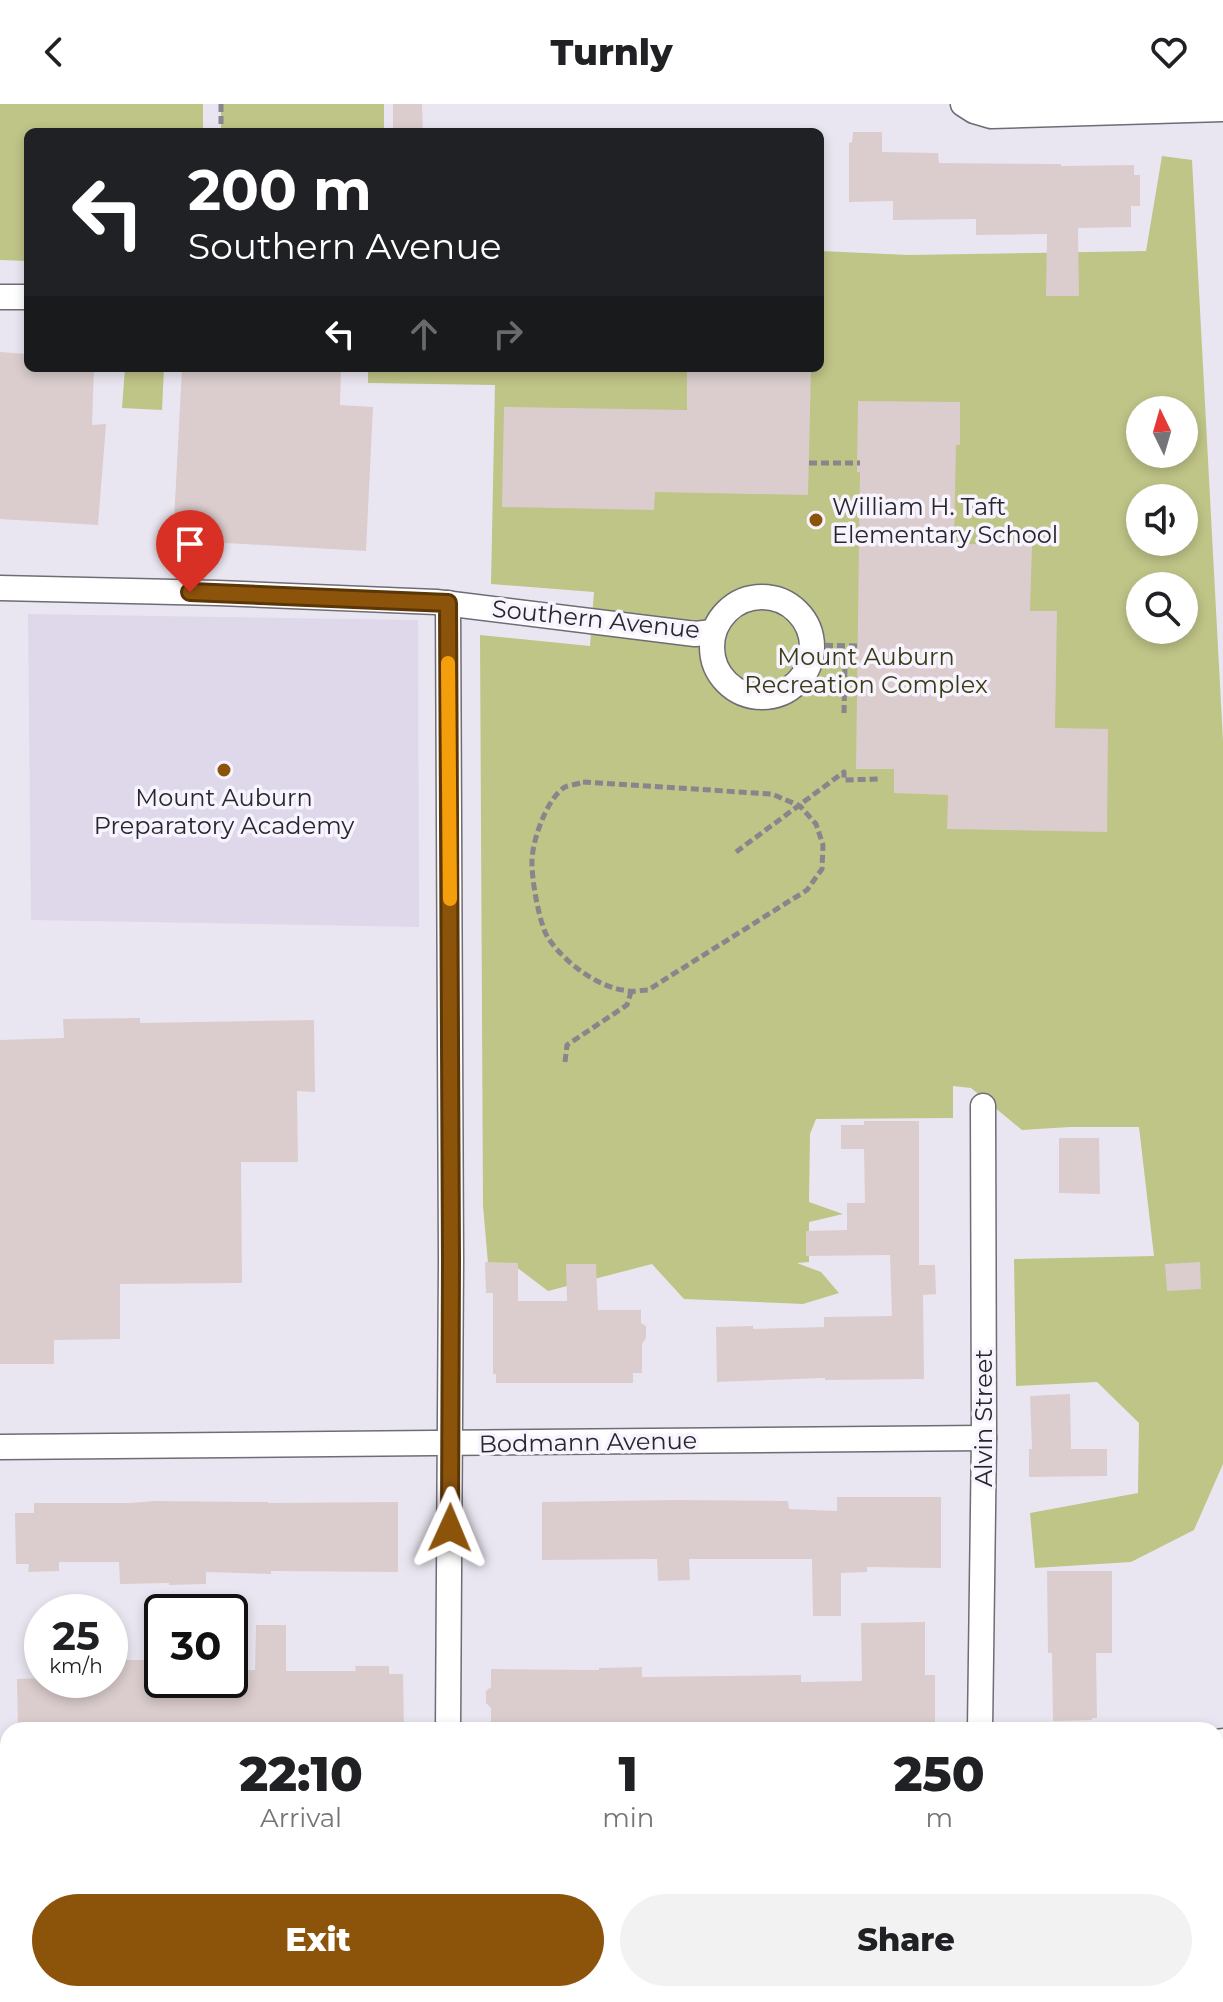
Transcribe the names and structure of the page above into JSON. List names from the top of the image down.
{
  "streets": {
    "street": ["Southern Avenue", "Alvin Street", "Bodmann Avenue"]
  },
  "crossings": [
    ["Alvin Street", "Bodmann Avenue"]
  ],
  "parks": ["Mount Auburn Recreation Complex"],
  "places": ["William H. Taft Elementary School", "Mount Auburn Preparatory Academy"],
  "north": "top",
  "page": {
    "header": "Turnly",
    "turn": ["200 m", "Southern Avenue"],
    "speed": "25 km/h",
    "limit": "30",
    "eta": [
      "22:10",
      "Arrival",
      "1",
      "min",
      "250",
      "m"
    ],
    "buttons": ["Exit", "Share"]
  }
}
